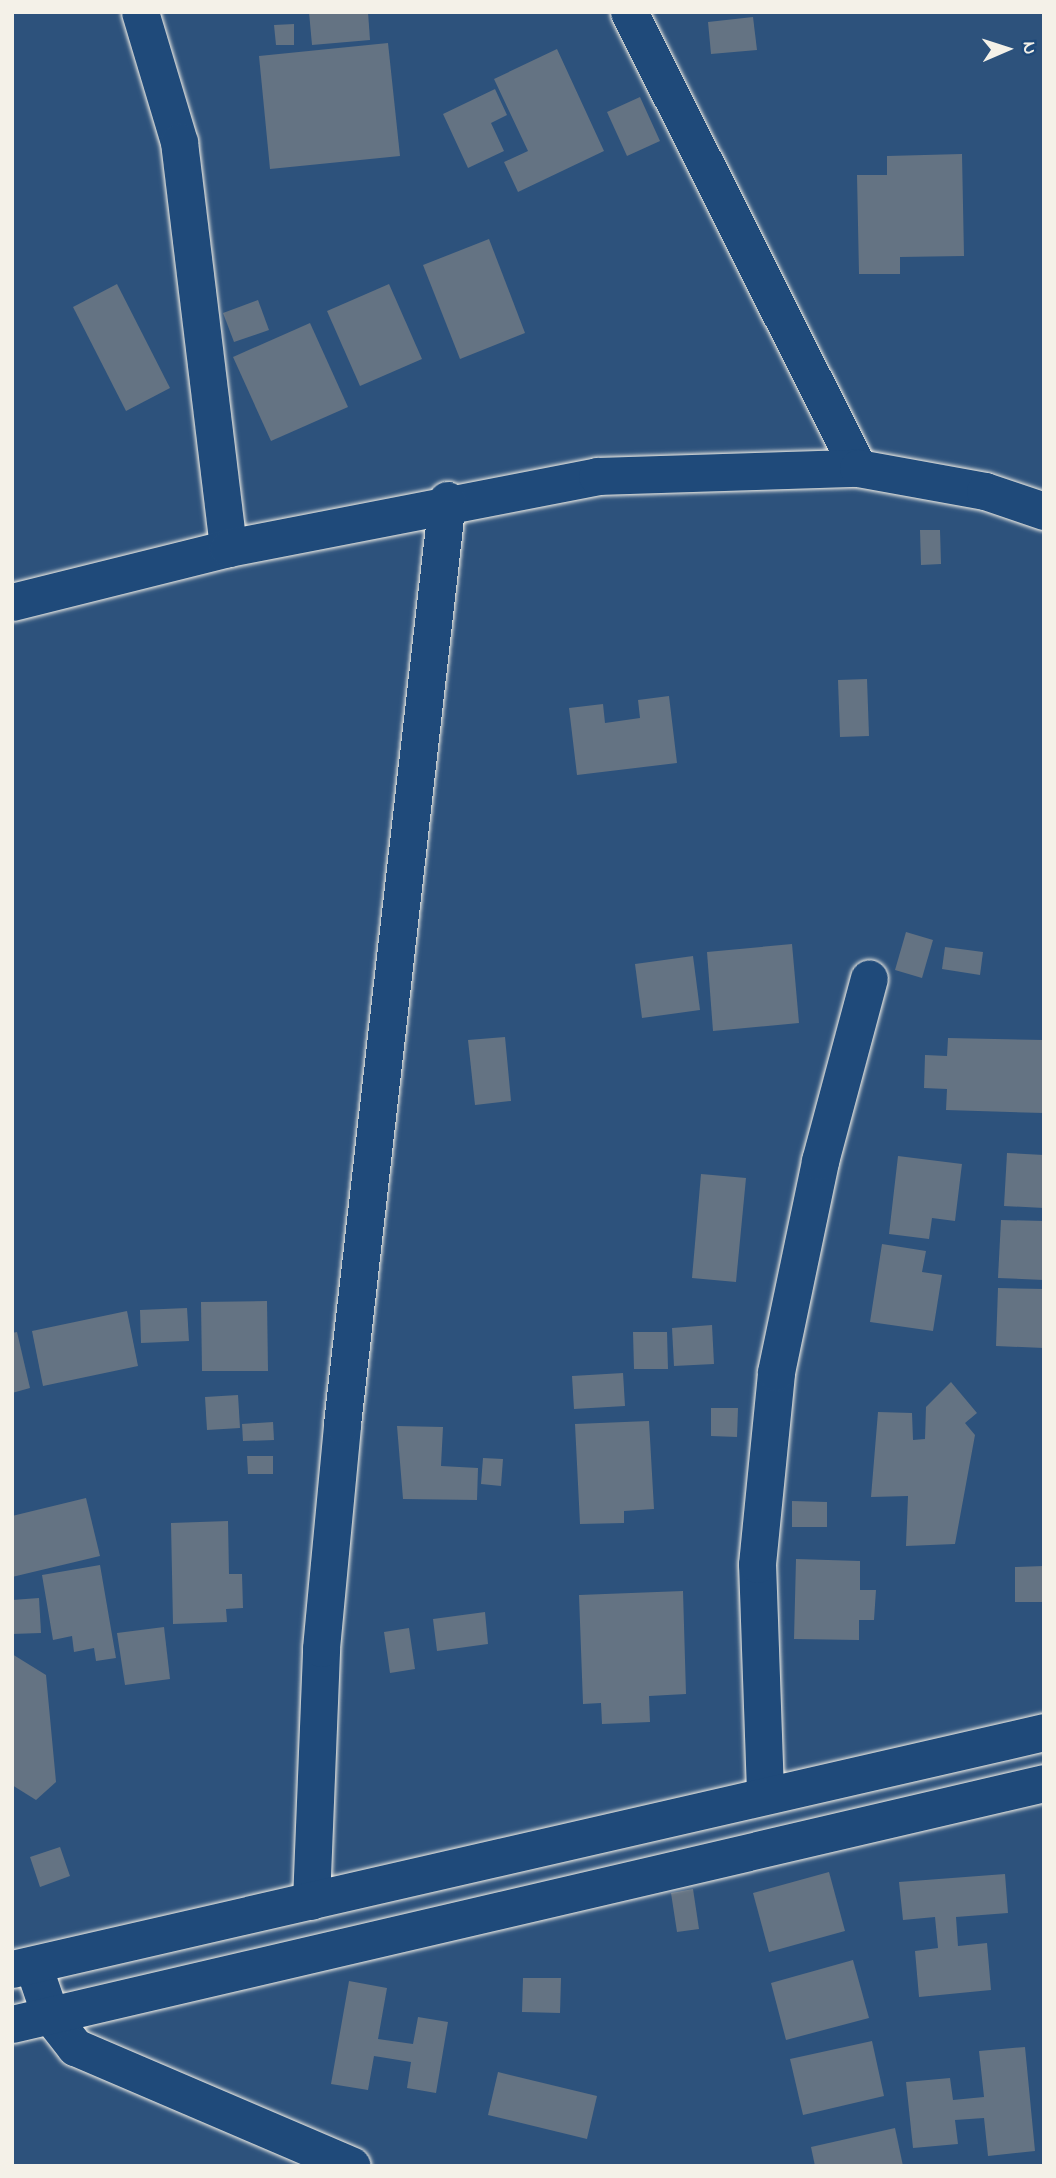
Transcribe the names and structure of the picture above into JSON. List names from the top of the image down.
{
  "north": "right"
}
